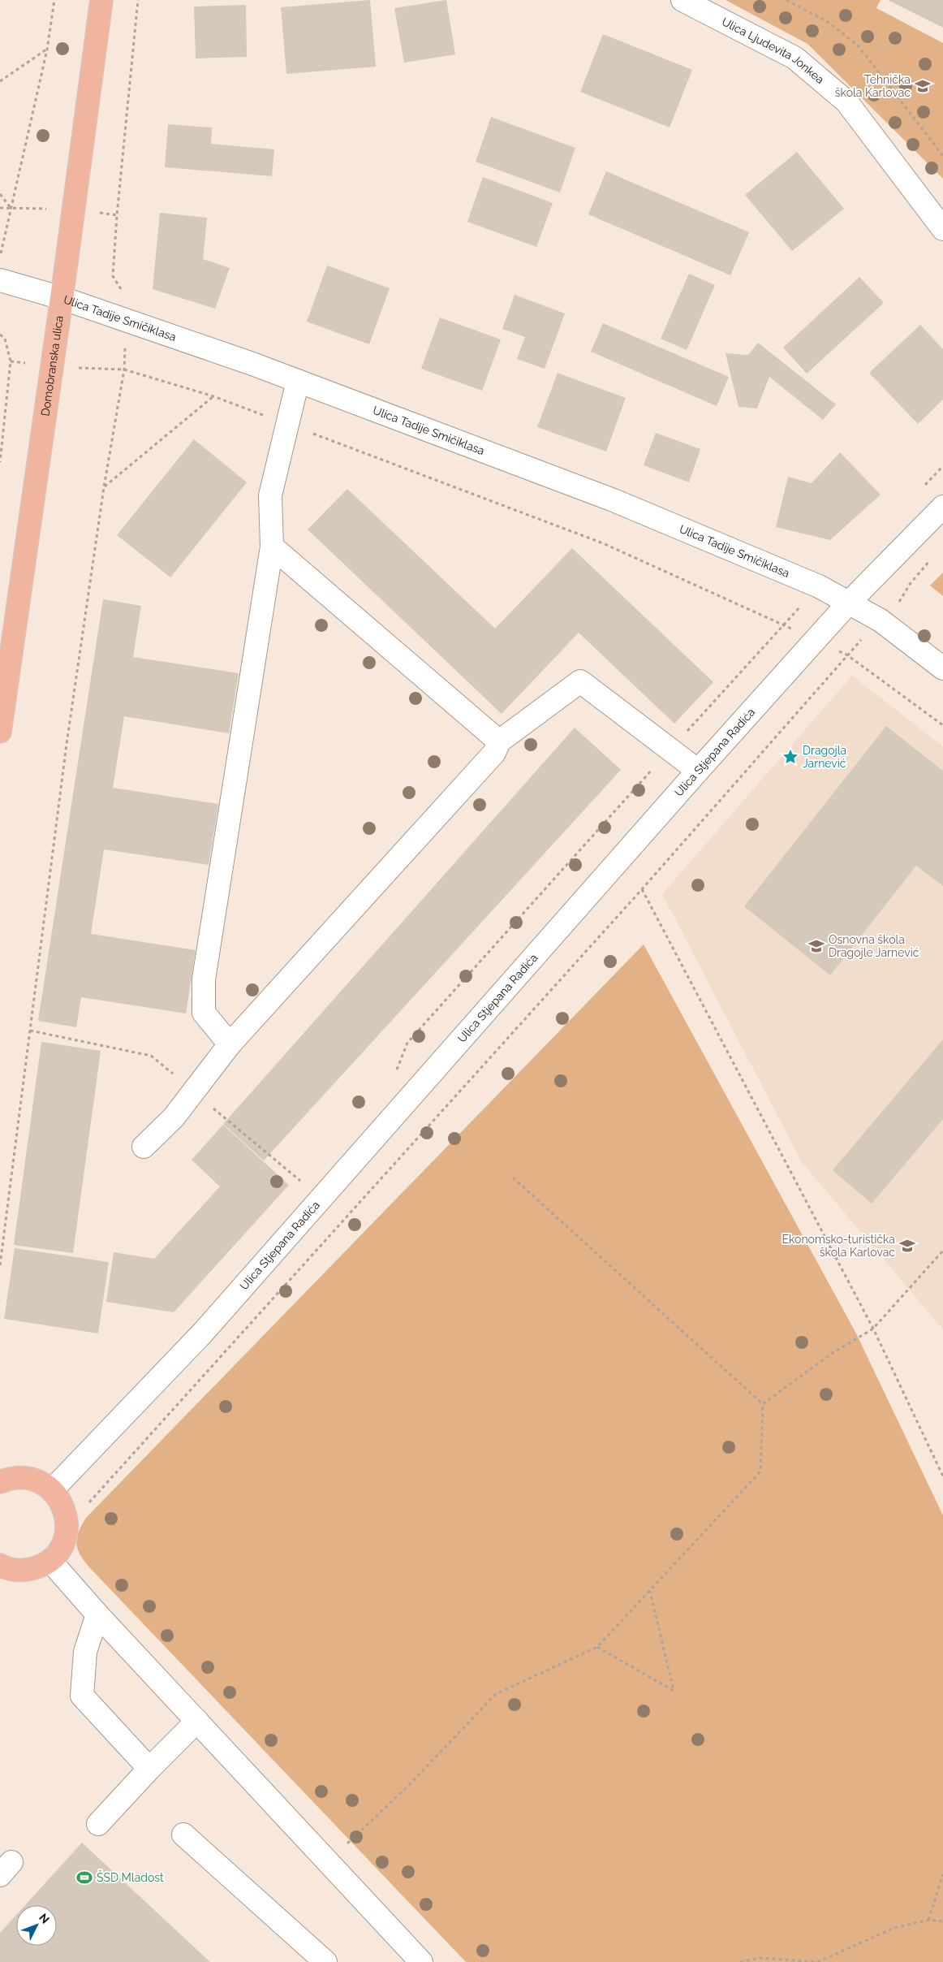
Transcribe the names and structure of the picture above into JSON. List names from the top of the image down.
{
  "streets": {
    "main road": ["Domobranska ulica"],
    "street": ["Ulica Ljudevita Jonkea", "Ulica Tadije Smičiklasa", "Ulica Stjepana Radića"]
  },
  "crossings": [
    ["Ulica Tadije Smičiklasa", "Domobranska ulica"],
    ["Ulica Tadije Smičiklasa", "Ulica Stjepana Radića"]
  ],
  "places": {
    "school or university": ["Tehnička škola Karlovac", "Osnovna škola Dragojle Jarnević", "Ekonomsko-turistička škola Karlovac"],
    "place": ["Dragojla Jarnević"],
    "sports": ["ŠSD Mladost"]
  },
  "north": "top right"
}
